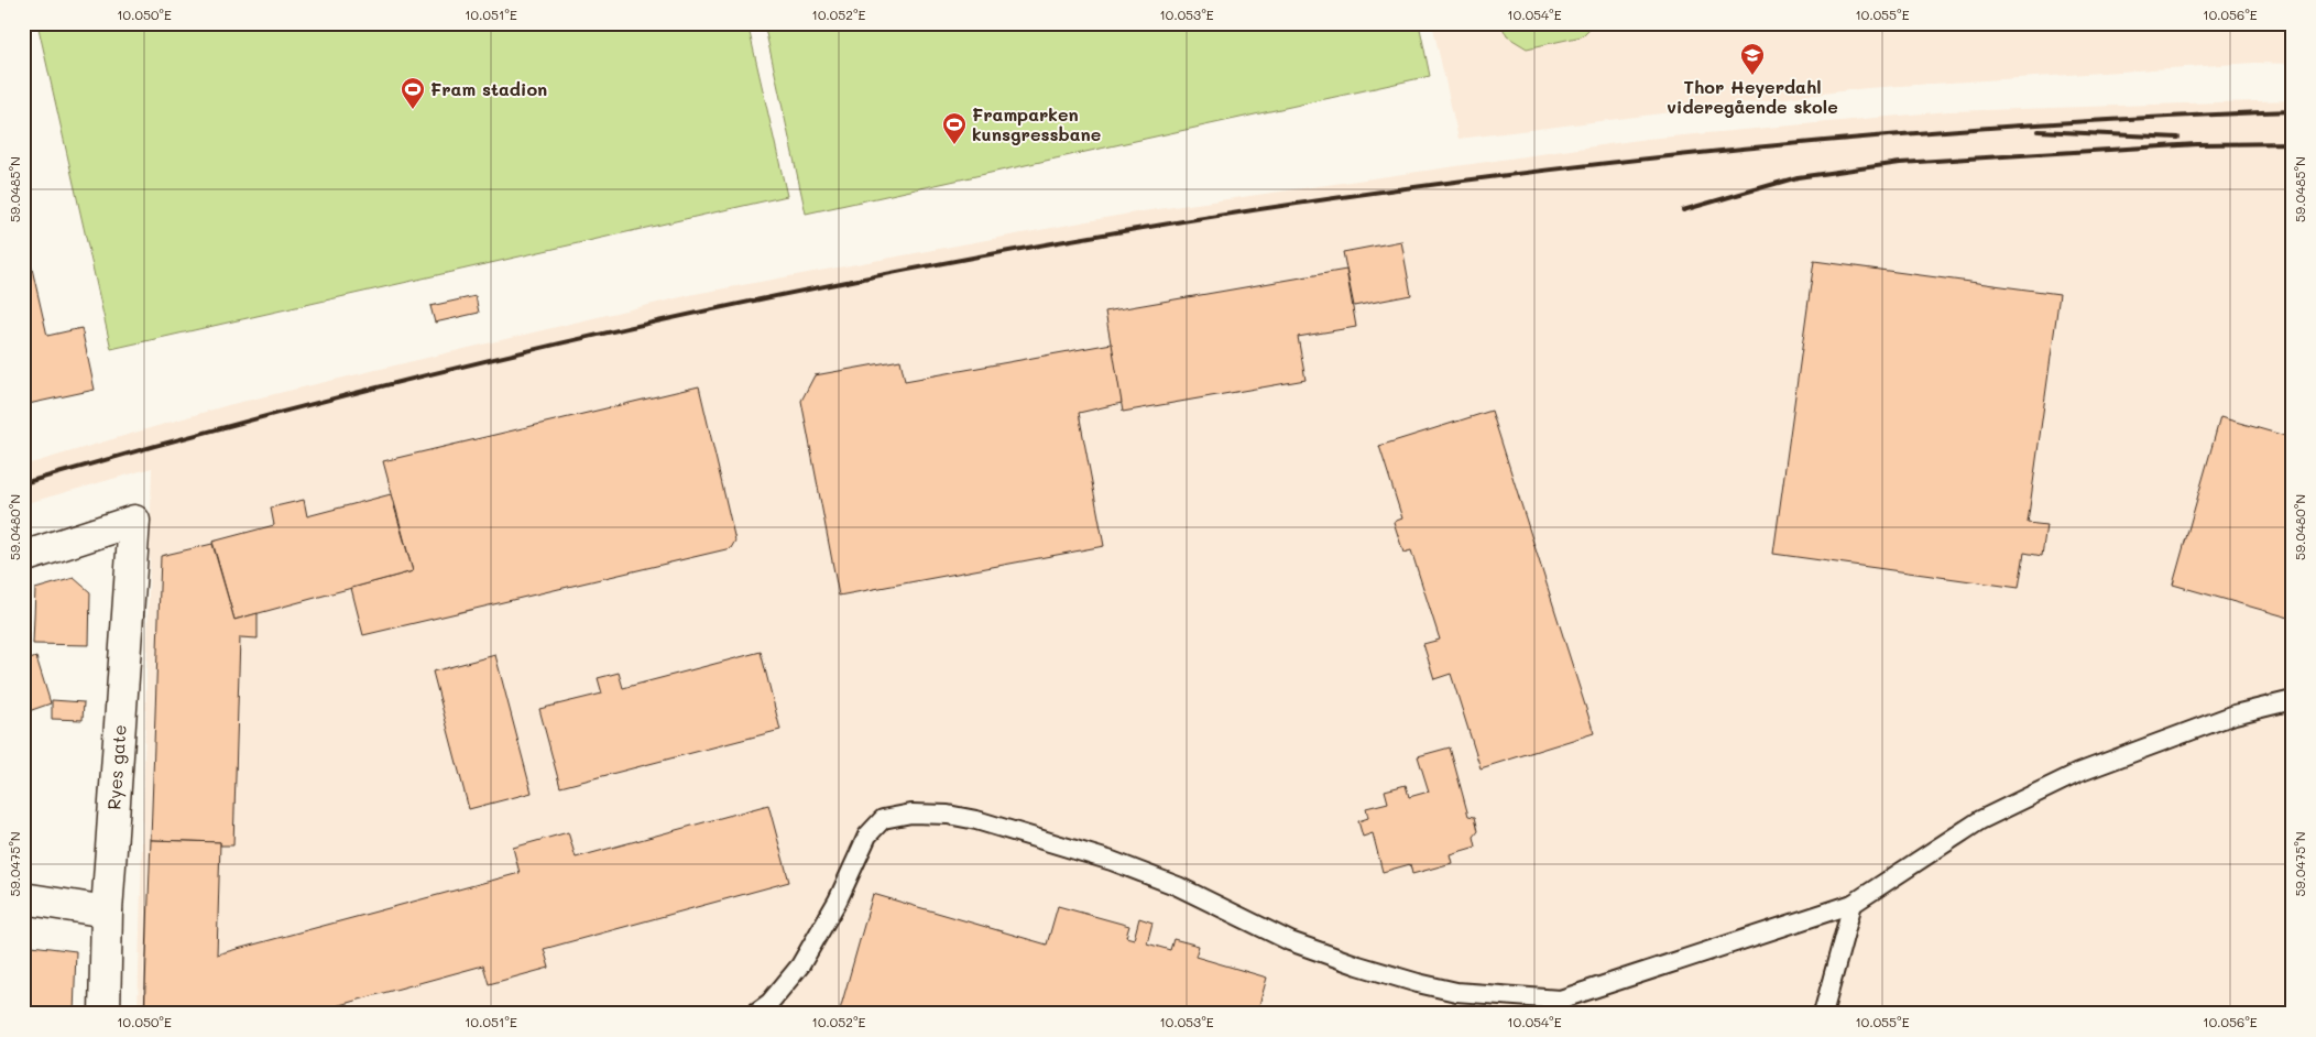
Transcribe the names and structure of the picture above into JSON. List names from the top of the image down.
{
  "streets": {
    "street": ["Ryes gate"]
  },
  "places": {
    "school or university": ["Thor Heyerdahl videregående skole"],
    "sports": ["Fram stadion", "Framparken kunsgressbane"]
  },
  "coordinates": [
    "10.050°E",
    "10.051°E",
    "10.052°E",
    "10.053°E",
    "10.054°E",
    "10.055°E",
    "10.056°E",
    "59.0485°N",
    "59.0480°N",
    "59.0475°N"
  ]
}
